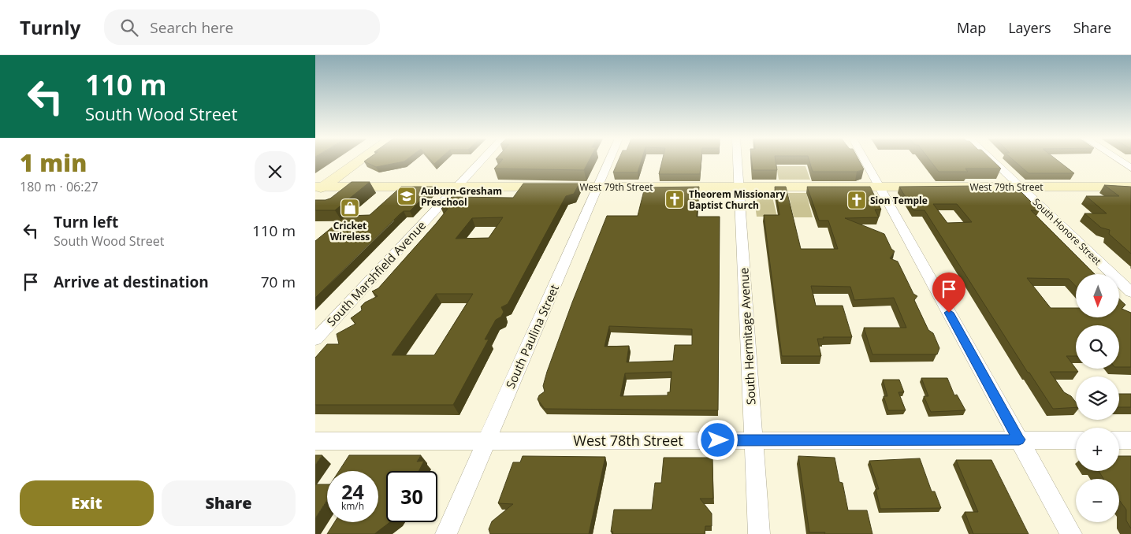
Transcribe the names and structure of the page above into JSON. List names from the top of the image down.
{
  "streets": {
    "main road": ["West 79th Street"],
    "street": [
      "South Honore Street",
      "South Marshfield Avenue",
      "South Paulina Street",
      "South Hermitage Avenue",
      "West 78th Street"
    ]
  },
  "crossings": [
    ["West 79th Street", "South Honore Street"],
    ["West 79th Street", "South Marshfield Avenue"],
    ["West 79th Street", "South Paulina Street"],
    ["West 79th Street", "South Hermitage Avenue"],
    ["South Paulina Street", "West 78th Street"],
    ["South Hermitage Avenue", "West 78th Street"]
  ],
  "places": {
    "school or university": ["Auburn-Gresham Preschool"],
    "church": ["Theorem Missionary Baptist Church", "Sion Temple"],
    "shop": ["Cricket Wireless"]
  },
  "north": "bottom",
  "page": {
    "header": "Turnly",
    "search": "Search here",
    "nav": ["Map", "Layers", "Share"],
    "turn": ["110 m", "South Wood Street"],
    "heading": ["1 min", "180 m · 06:27"],
    "list": [
      {
        "name": "Turn left",
        "note": "South Wood Street",
        "value": "110 m"
      },
      {
        "name": "Arrive at destination",
        "value": "70 m"
      }
    ],
    "map_buttons": ["+", "−"],
    "speed": "24 km/h",
    "limit": "30",
    "buttons": ["Exit", "Share"]
  }
}
